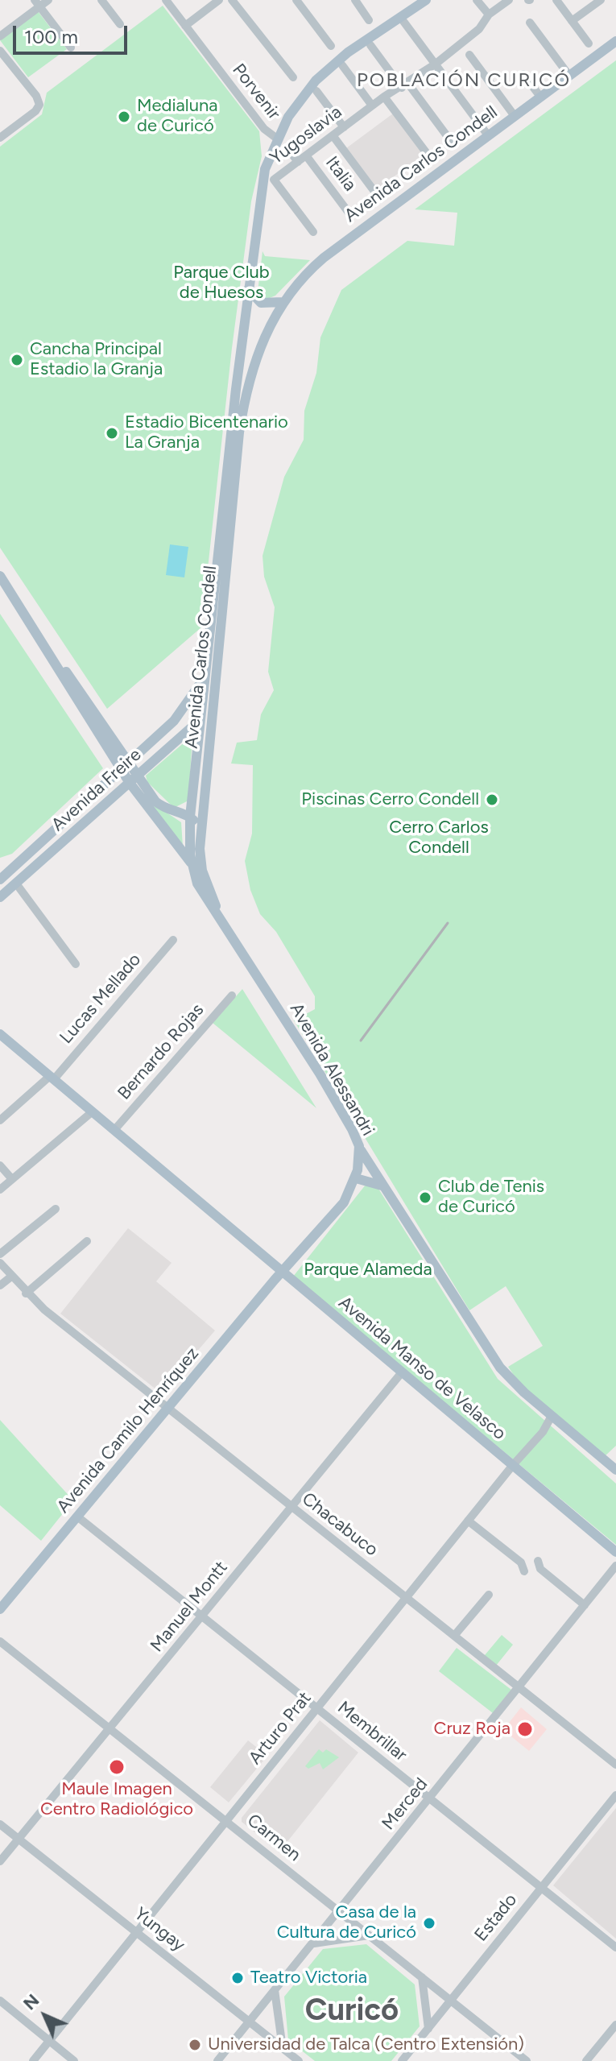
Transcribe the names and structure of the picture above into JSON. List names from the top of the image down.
{
  "streets": {
    "main road": [
      "Avenida Carlos Condell",
      "Avenida Freire",
      "Avenida Alessandri",
      "Avenida Manso de Velasco",
      "Avenida Camilo Henríquez"
    ],
    "street": [
      "Porvenir",
      "Yugoslavia",
      "Italia",
      "Lucas Mellado",
      "Bernardo Rojas",
      "Chacabuco",
      "Manuel Montt",
      "Arturo Prat",
      "Membrillar",
      "Merced",
      "Carmen",
      "Estado",
      "Yungay"
    ]
  },
  "crossings": [
    ["Porvenir", "Avenida Carlos Condell"],
    ["Yugoslavia", "Italia"],
    ["Avenida Carlos Condell", "Avenida Freire"],
    ["Avenida Carlos Condell", "Avenida Alessandri"],
    ["Lucas Mellado", "Avenida Manso de Velasco"],
    ["Bernardo Rojas", "Avenida Manso de Velasco"],
    ["Avenida Alessandri", "Avenida Manso de Velasco"],
    ["Avenida Alessandri", "Avenida Camilo Henríquez"],
    ["Avenida Manso de Velasco", "Avenida Camilo Henríquez"],
    ["Avenida Manso de Velasco", "Manuel Montt"],
    ["Avenida Manso de Velasco", "Arturo Prat"],
    ["Avenida Camilo Henríquez", "Chacabuco"],
    ["Avenida Camilo Henríquez", "Membrillar"],
    ["Chacabuco", "Manuel Montt"],
    ["Chacabuco", "Arturo Prat"],
    ["Chacabuco", "Merced"],
    ["Manuel Montt", "Membrillar"],
    ["Manuel Montt", "Carmen"],
    ["Manuel Montt", "Yungay"],
    ["Arturo Prat", "Membrillar"],
    ["Arturo Prat", "Carmen"],
    ["Arturo Prat", "Yungay"],
    ["Membrillar", "Merced"],
    ["Membrillar", "Estado"],
    ["Merced", "Carmen"],
    ["Merced", "Yungay"],
    ["Carmen", "Estado"]
  ],
  "districts": ["POBLACIÓN CURICÓ", "Curicó"],
  "parks": ["Parque Club de Huesos", "Cerro Carlos Condell", "Parque Alameda"],
  "places": [
    "Medialuna de Curicó",
    "Cancha Principal Estadio la Granja",
    "Estadio Bicentenario La Granja",
    "Piscinas Cerro Condell",
    "Club de Tenis de Curicó",
    "Cruz Roja",
    "Maule Imagen Centro Radiológico",
    "Casa de la Cultura de Curicó",
    "Teatro Victoria",
    "Universidad de Talca (Centro Extensión)"
  ],
  "scale_bar": "100 m",
  "north": "top left"
}
